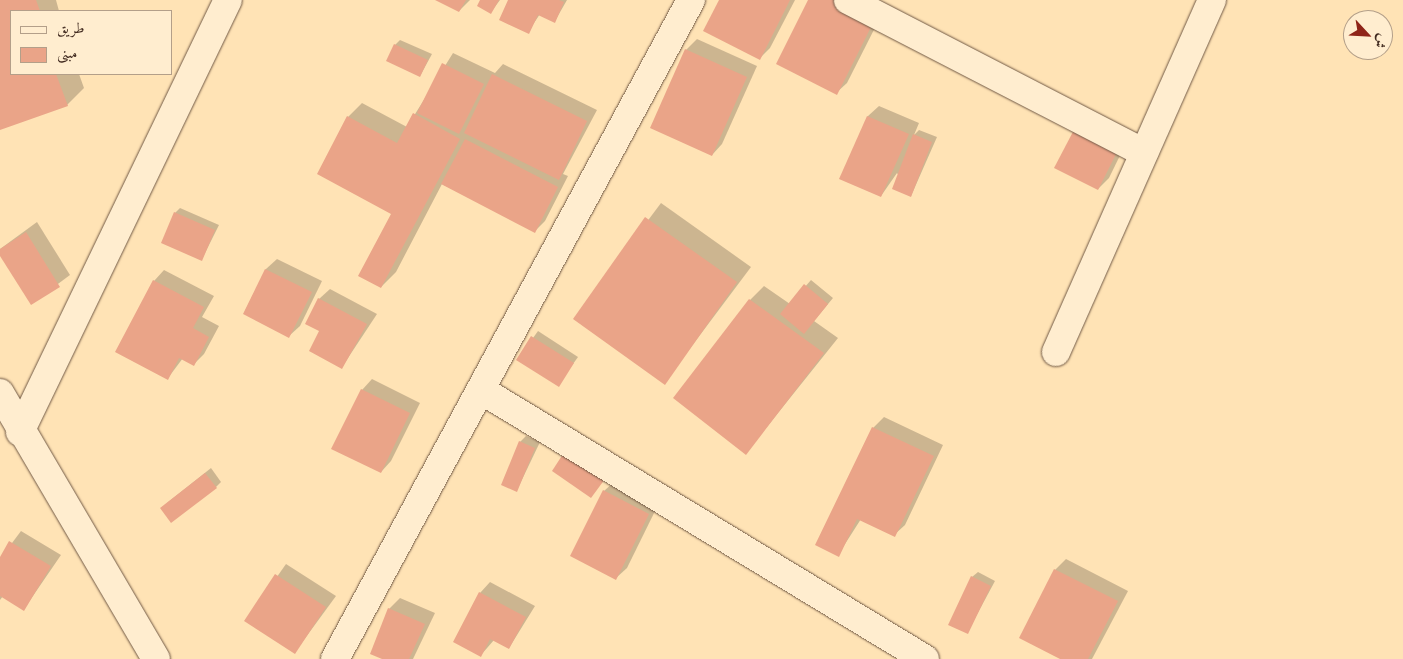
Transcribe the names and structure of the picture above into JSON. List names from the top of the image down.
{
  "legend": ["طريق", "مبنى"],
  "north": "bottom right"
}
